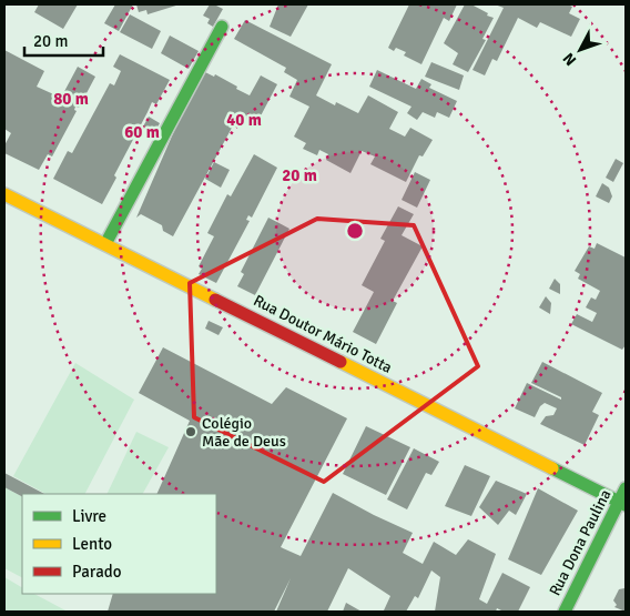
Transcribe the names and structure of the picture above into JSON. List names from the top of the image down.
{
  "streets": {
    "street": ["Rua Doutor Mário Totta", "Rua Dona Paulina"]
  },
  "crossings": [
    ["Rua Doutor Mário Totta", "Rua Dona Paulina"]
  ],
  "places": ["Colégio Mãe de Deus"],
  "legend": ["Livre", "Lento", "Parado"],
  "scale_bar": "20 m",
  "north": "bottom left",
  "rings": [
    "80 m",
    "40 m",
    "60 m",
    "20 m"
  ]
}
